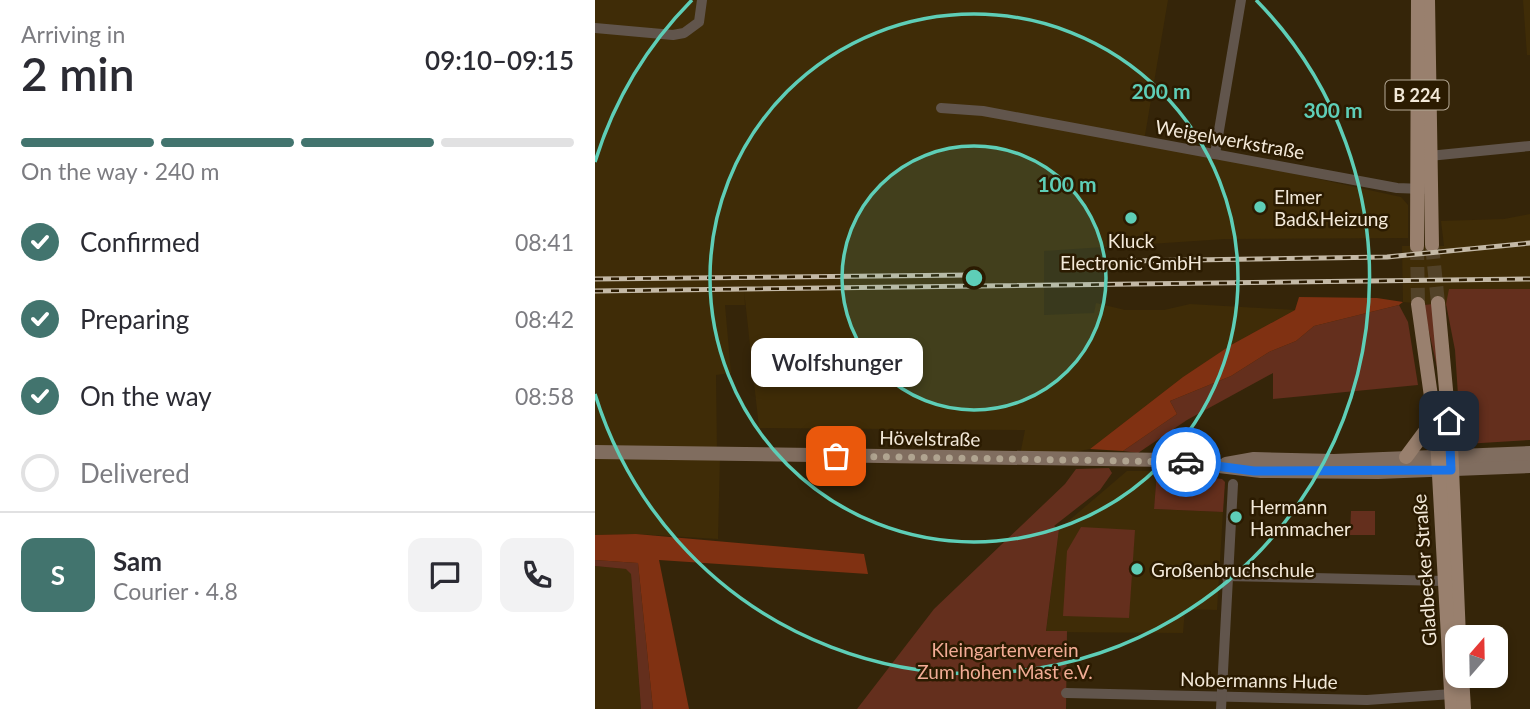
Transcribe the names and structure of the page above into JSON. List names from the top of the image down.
{
  "streets": {
    "main road": ["B 224", "Hövelstraße", "Gladbecker Straße"],
    "street": ["Weigelwerkstraße", "Nobermanns Hude"]
  },
  "crossings": [
    ["B 224", "Weigelwerkstraße"],
    ["Hövelstraße", "Gladbecker Straße"],
    ["Gladbecker Straße", "Nobermanns Hude"]
  ],
  "parks": ["Kleingartenverein Zum hohen Mast e.V."],
  "places": [
    "Elmer Bad&Heizung",
    "Kluck Electronic GmbH",
    "Wolfshunger",
    "Hermann Hammacher",
    "Großenbruchschule"
  ],
  "north": "top",
  "page": {
    "heading": ["2 min", "Arriving in", "09:10–09:15"],
    "panel": ["Sam", "Courier · 4.8"],
    "bar": "On the way · 240 m",
    "list": [
      ["Confirmed", "08:41"],
      ["Preparing", "08:42"],
      ["On the way", "08:58"],
      "Delivered"
    ],
    "bubble": "Wolfshunger",
    "round": "S"
  },
  "rings": ["200 m", "300 m", "100 m"]
}
